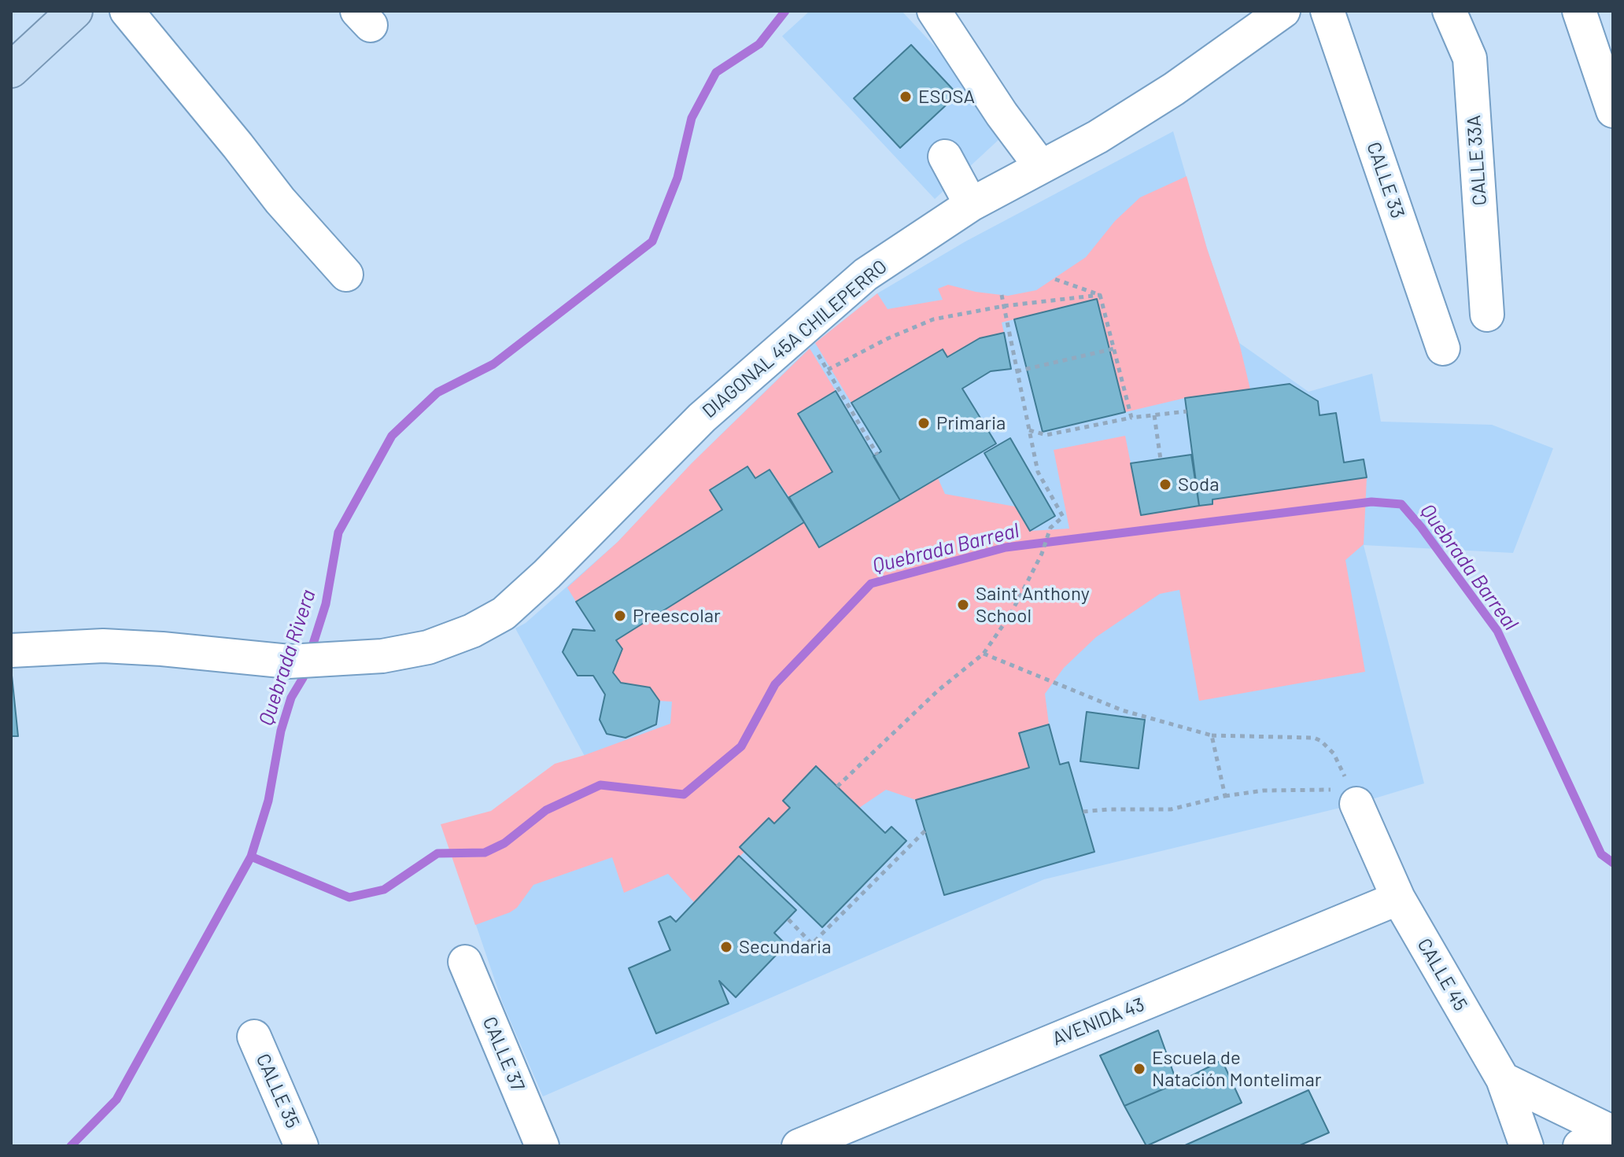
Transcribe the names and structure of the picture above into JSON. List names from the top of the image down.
{
  "streets": {
    "street": [
      "CALLE 33A",
      "CALLE 33",
      "DIAGONAL 45A CHILEPERRO",
      "CALLE 45",
      "AVENIDA 43",
      "CALLE 37",
      "CALLE 35"
    ]
  },
  "crossings": [
    ["CALLE 45", "AVENIDA 43"]
  ],
  "water": ["Quebrada Barreal", "Quebrada Rivera"],
  "places": [
    "ESOSA",
    "Primaria",
    "Soda",
    "Saint Anthony School",
    "Preescolar",
    "Secundaria",
    "Escuela de Natación Montelimar"
  ]
}
